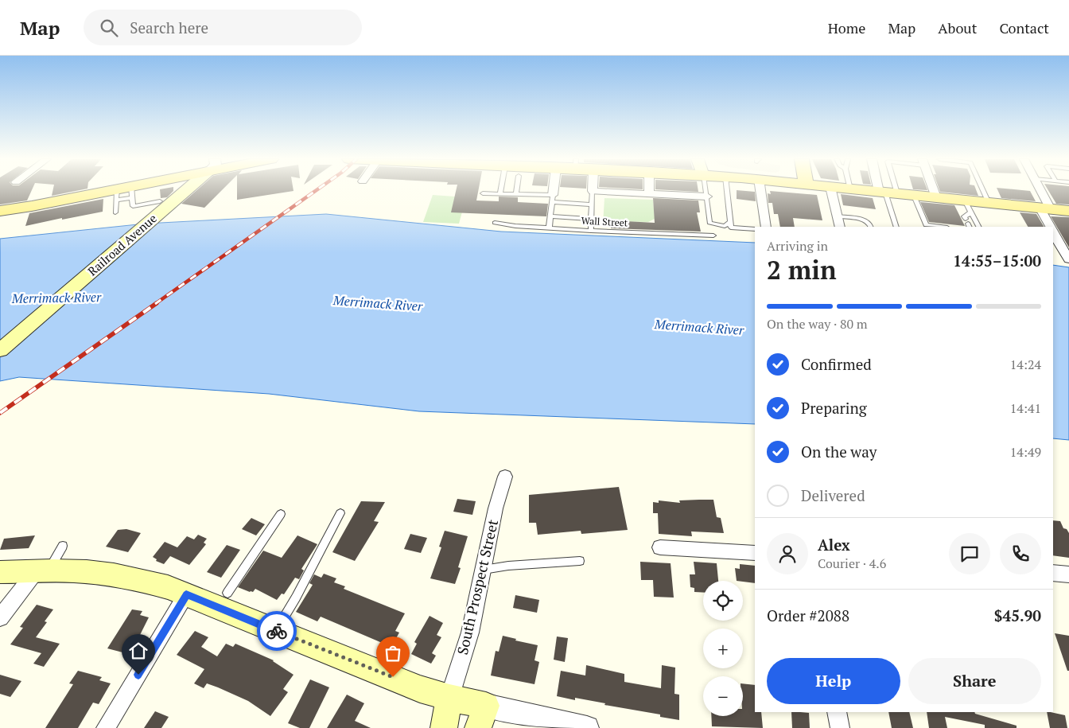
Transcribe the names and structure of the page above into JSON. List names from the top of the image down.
{
  "streets": {
    "main road": ["Railroad Avenue"],
    "street": ["South Prospect Street"],
    "lane": ["Wall Street"]
  },
  "water": ["Merrimack River"],
  "page": {
    "header": "Map",
    "search": "Search here",
    "nav": [
      "Home",
      "Map",
      "About",
      "Contact"
    ],
    "heading": ["2 min", "Arriving in", "14:55–15:00"],
    "panel": [
      "Alex",
      "Courier · 4.6",
      "Order #2088",
      "$45.90"
    ],
    "bar": "On the way · 80 m",
    "list": [
      ["Confirmed", "14:24"],
      ["Preparing", "14:41"],
      ["On the way", "14:49"],
      "Delivered"
    ],
    "map_buttons": ["+", "−"],
    "buttons": ["Help", "Share"]
  }
}
